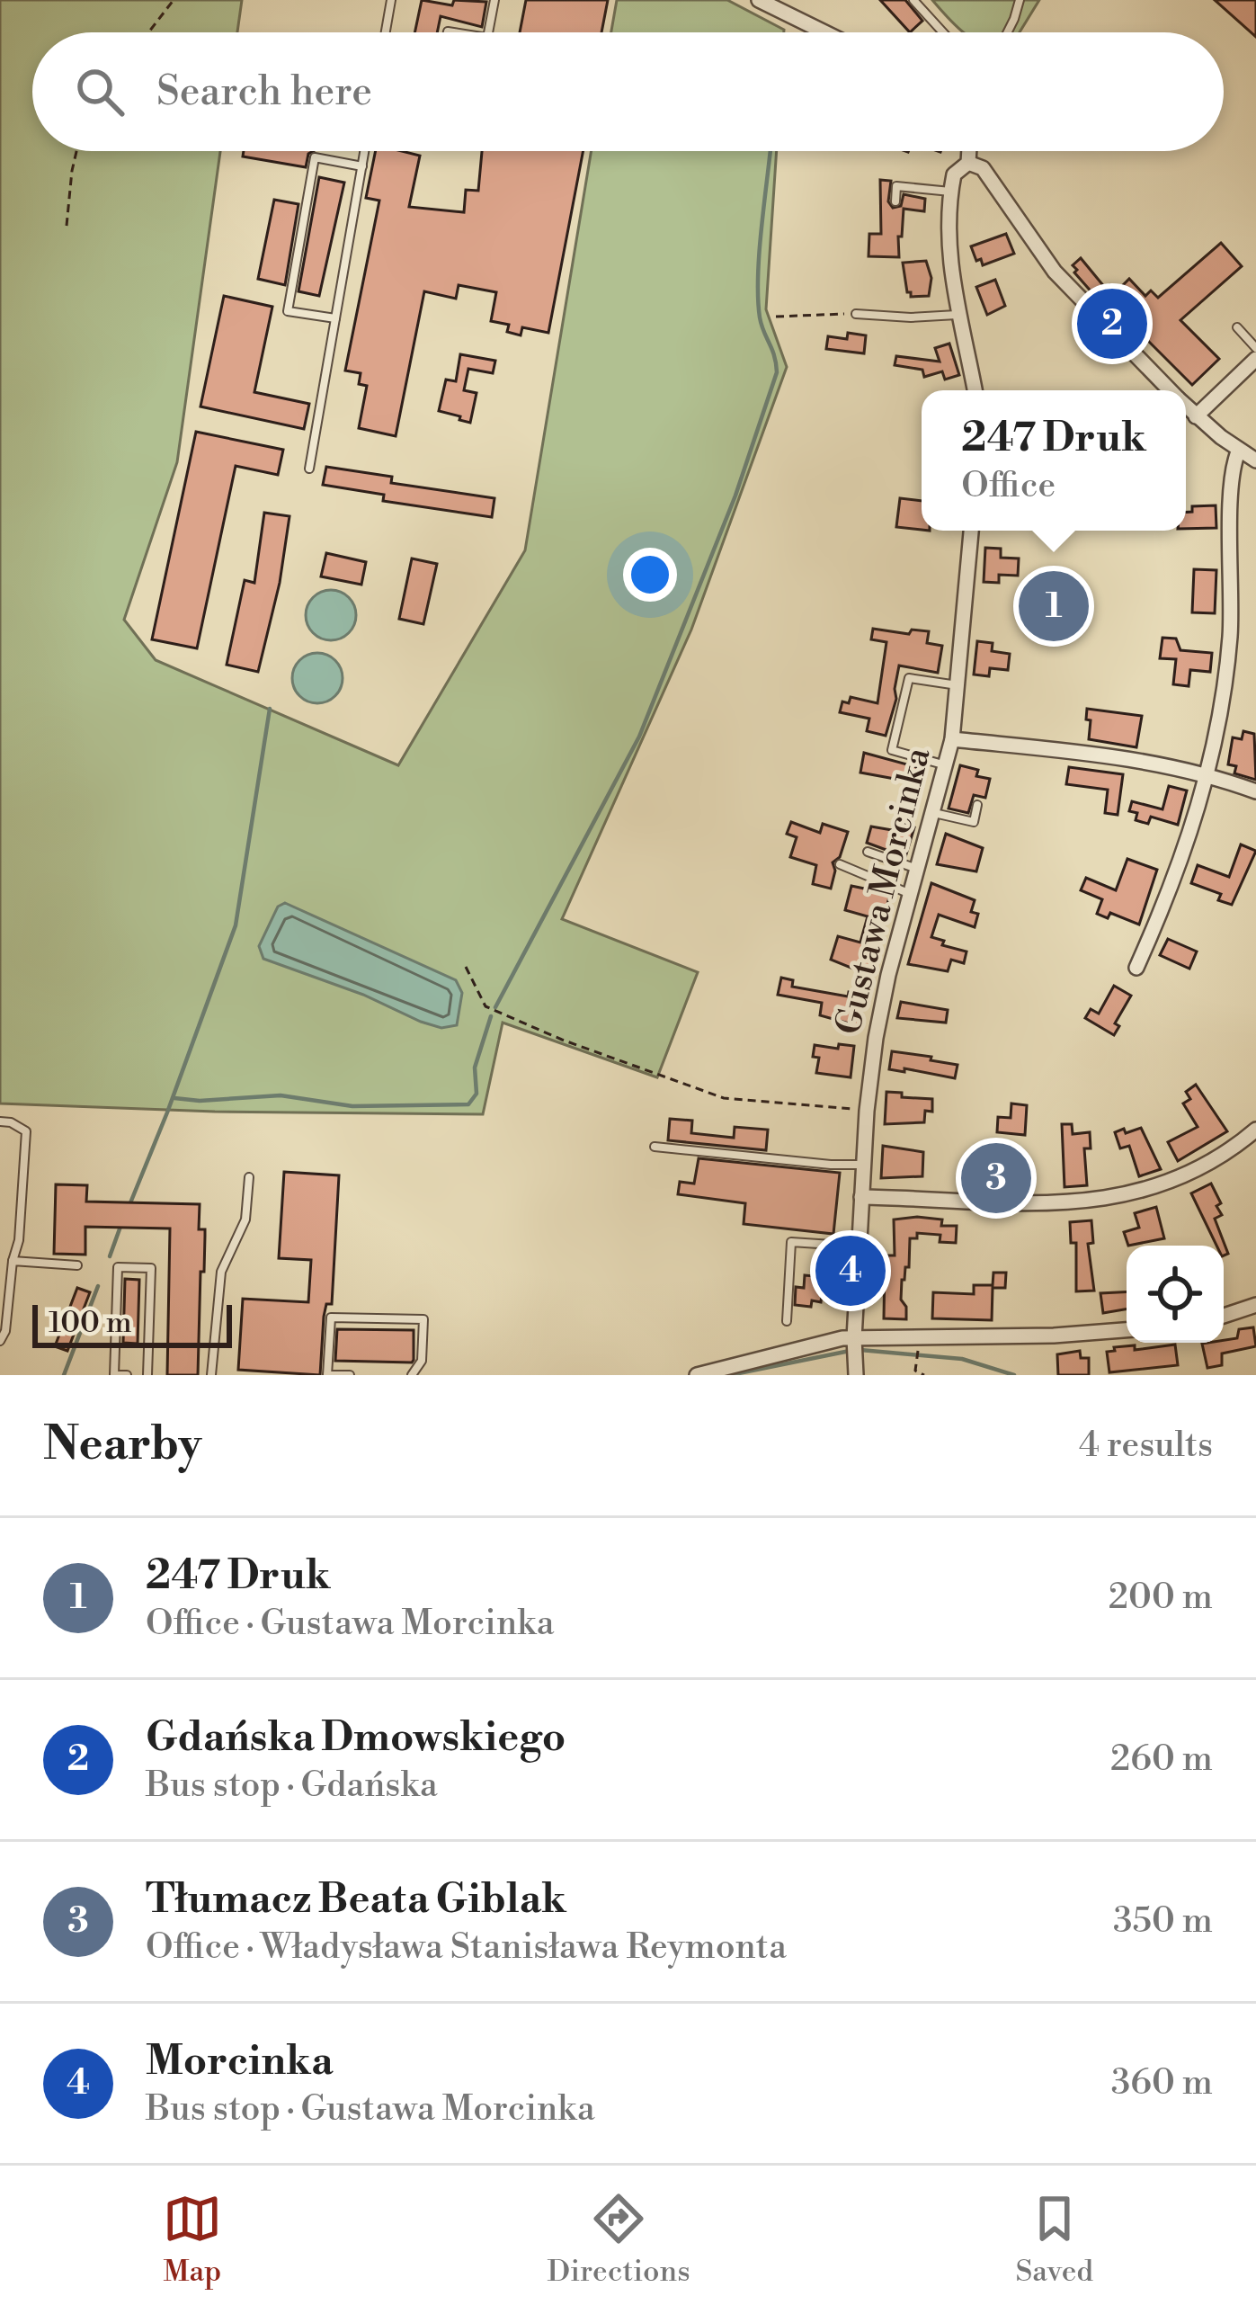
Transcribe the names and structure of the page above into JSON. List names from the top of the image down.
{
  "streets": {
    "street": ["Gustawa Morcinka"]
  },
  "scale_bar": "100 m",
  "page": {
    "search": "Search here",
    "pins": [
      "2",
      "1",
      "3",
      "4"
    ],
    "popup": ["247 Druk", "Office"],
    "scale": "100 m",
    "heading": ["Nearby", "4 results"],
    "list": [
      {
        "mark": "1",
        "name": "247 Druk",
        "note": "Office · Gustawa Morcinka",
        "value": "200 m"
      },
      {
        "mark": "2",
        "name": "Gdańska Dmowskiego",
        "note": "Bus stop · Gdańska",
        "value": "260 m"
      },
      {
        "mark": "3",
        "name": "Tłumacz Beata Giblak",
        "note": "Office · Władysława Stanisława Reymonta",
        "value": "350 m"
      },
      {
        "mark": "4",
        "name": "Morcinka",
        "note": "Bus stop · Gustawa Morcinka",
        "value": "360 m"
      }
    ],
    "nav": ["Map", "Directions", "Saved"]
  }
}
